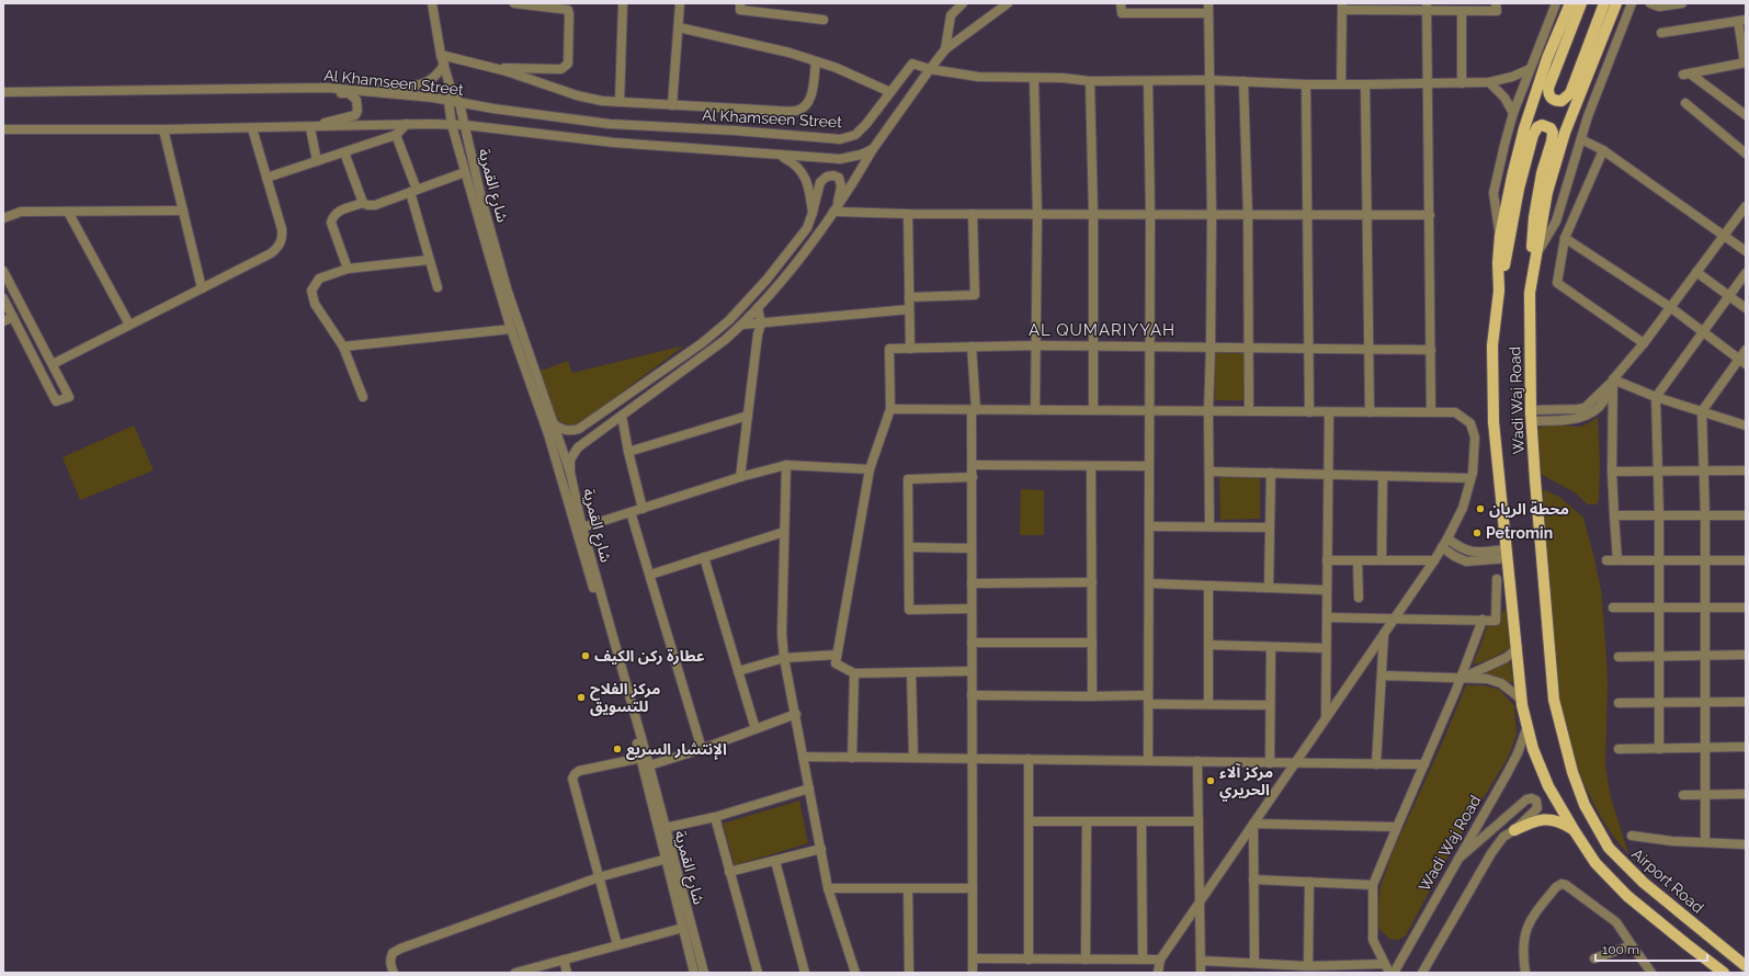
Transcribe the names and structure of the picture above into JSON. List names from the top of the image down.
{
  "streets": {
    "main road": ["Wadi Waj Road", "Airport Road"],
    "street": ["Al Khamseen Street", "شارع القمرية"]
  },
  "crossings": [
    ["Al Khamseen Street", "شارع القمرية"],
    ["Wadi Waj Road", "Airport Road"]
  ],
  "districts": ["AL QUMARIYYAH"],
  "places": [
    "محطة الريان",
    "Petromin",
    "عطارة ركن الكيف",
    "مركز الفلاح للتسويق",
    "الإنتشار السريع",
    "مركز آلاء الحريري"
  ],
  "scale_bar": "100 m"
}
